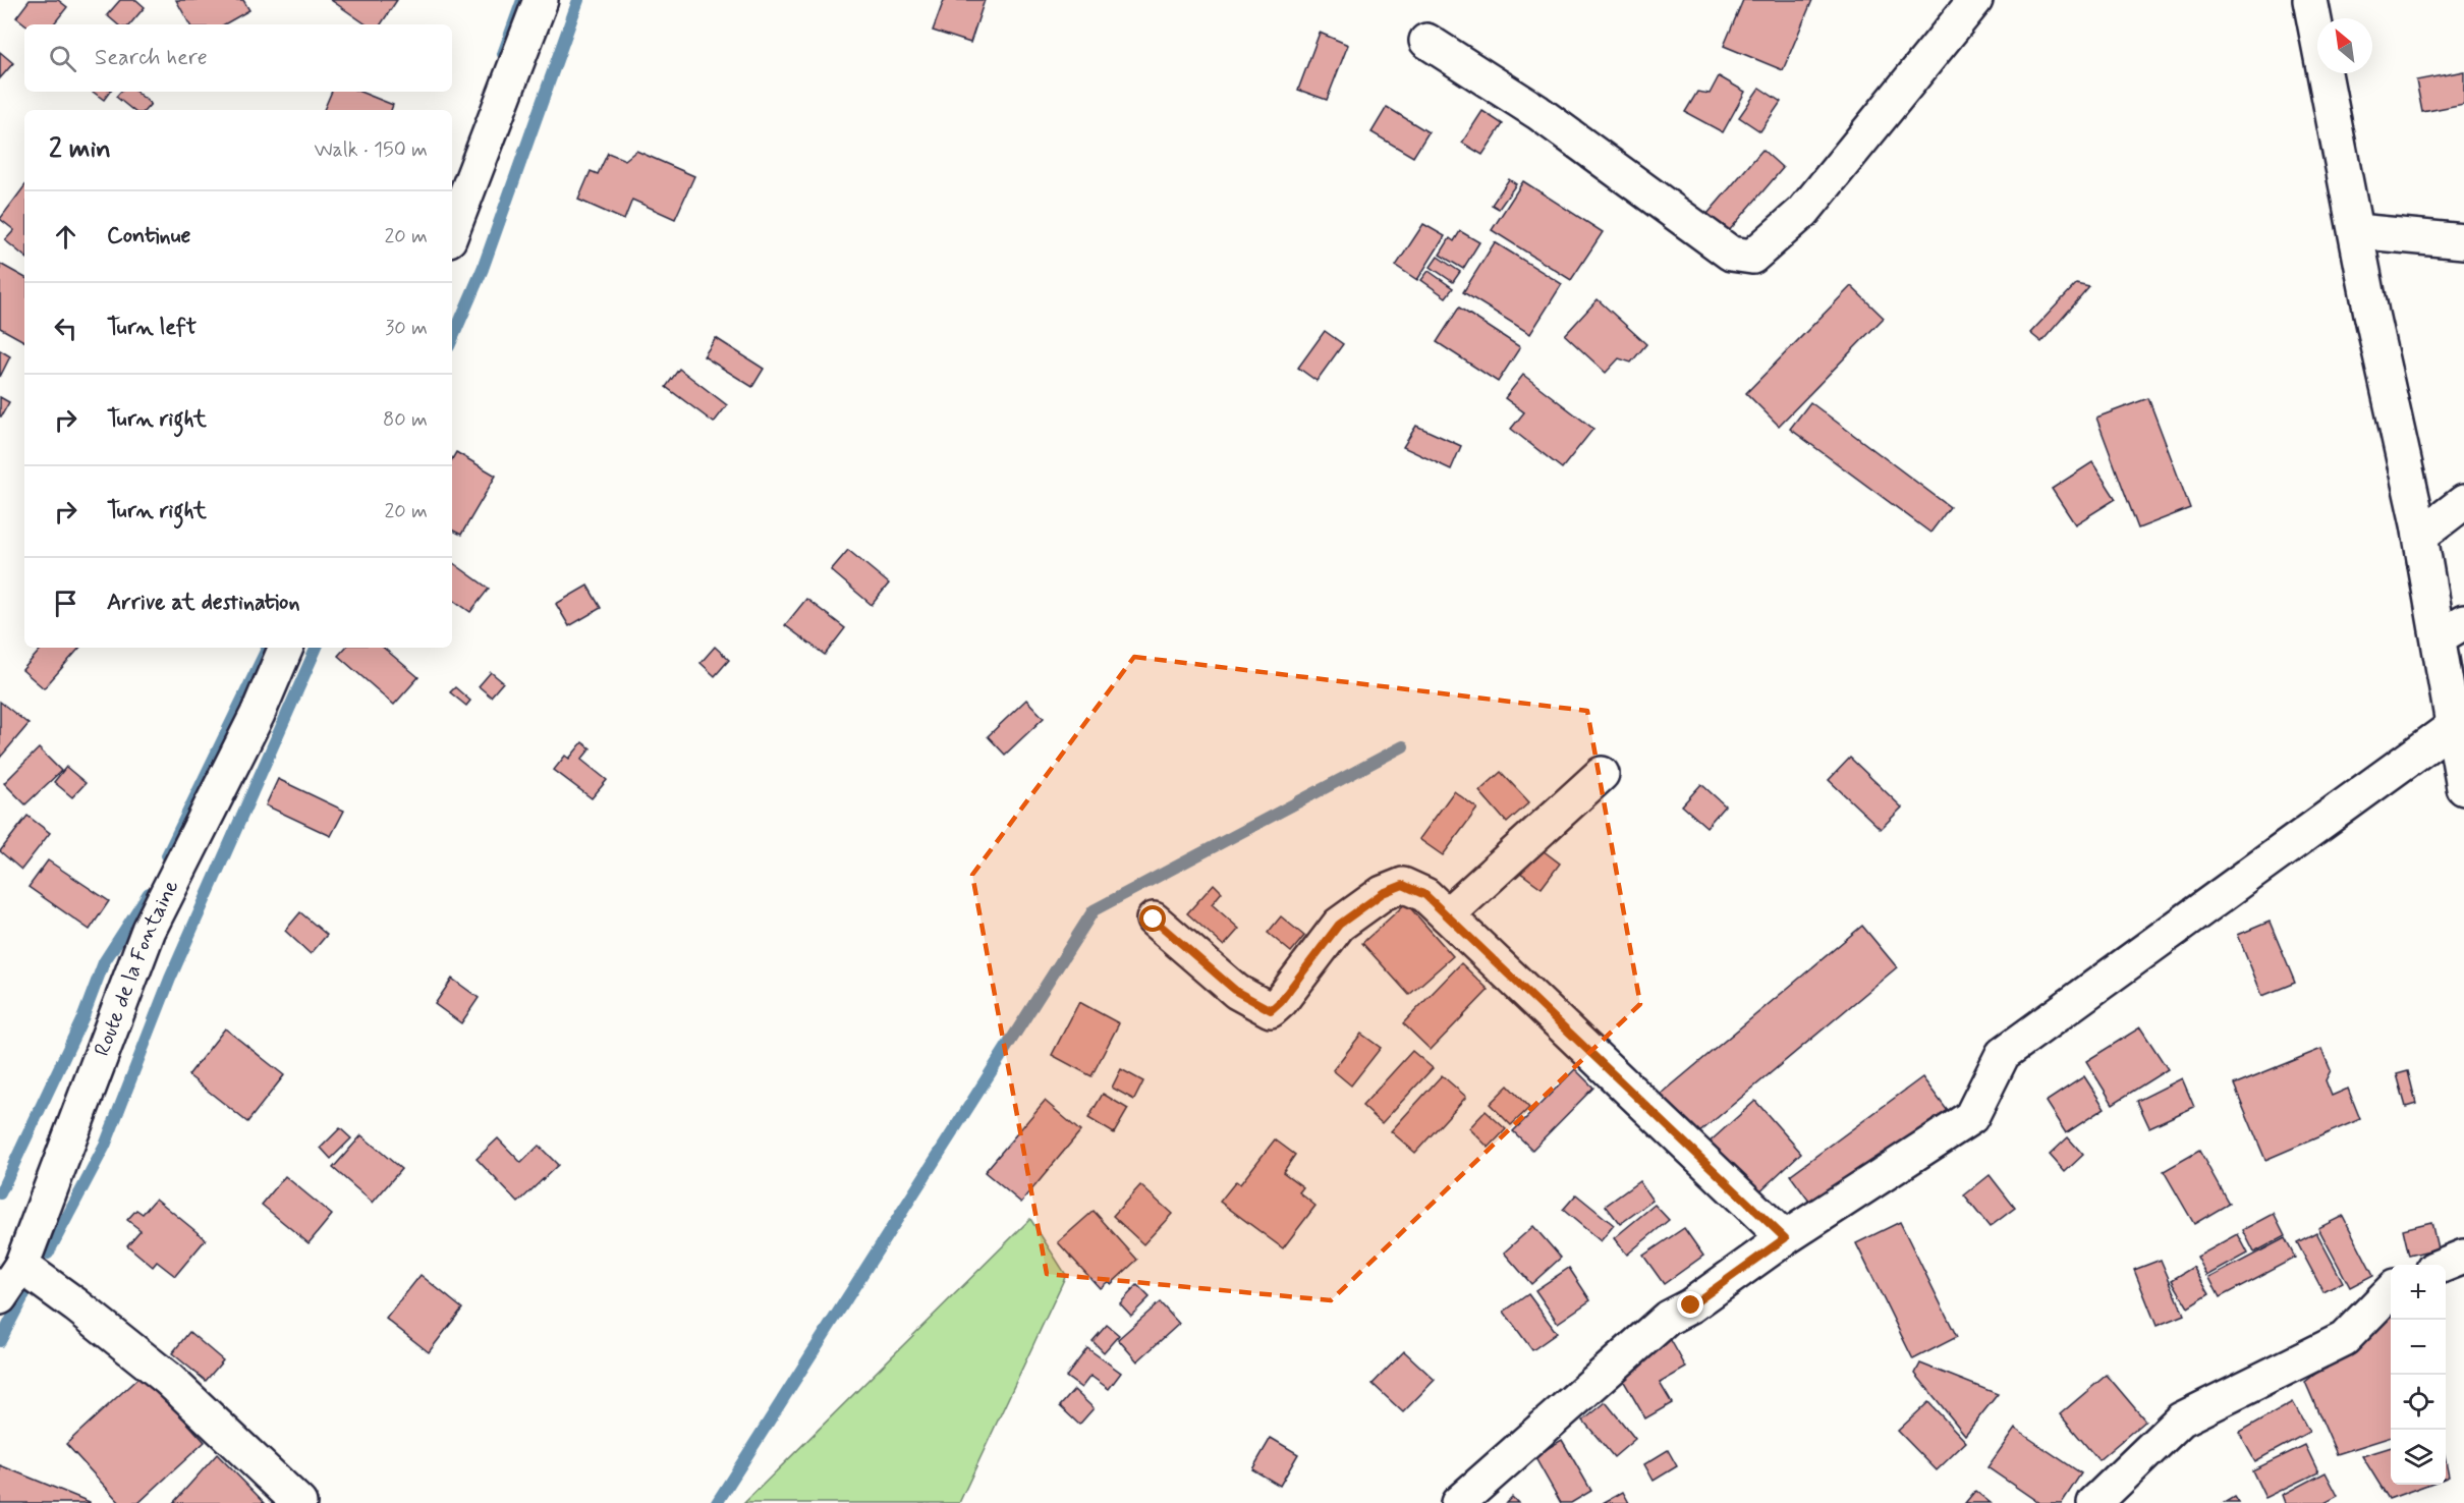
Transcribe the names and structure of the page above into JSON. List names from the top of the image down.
{
  "streets": {
    "street": ["Route de la Fontaine"]
  },
  "north": "top left",
  "page": {
    "search": "Search here",
    "heading": ["2 min", "Walk · 150 m"],
    "list": [
      ["Continue", "20 m"],
      ["Turn left", "30 m"],
      ["Turn right", "80 m"],
      ["Turn right", "20 m"],
      "Arrive at destination"
    ],
    "map_buttons": ["+", "−"]
  }
}
